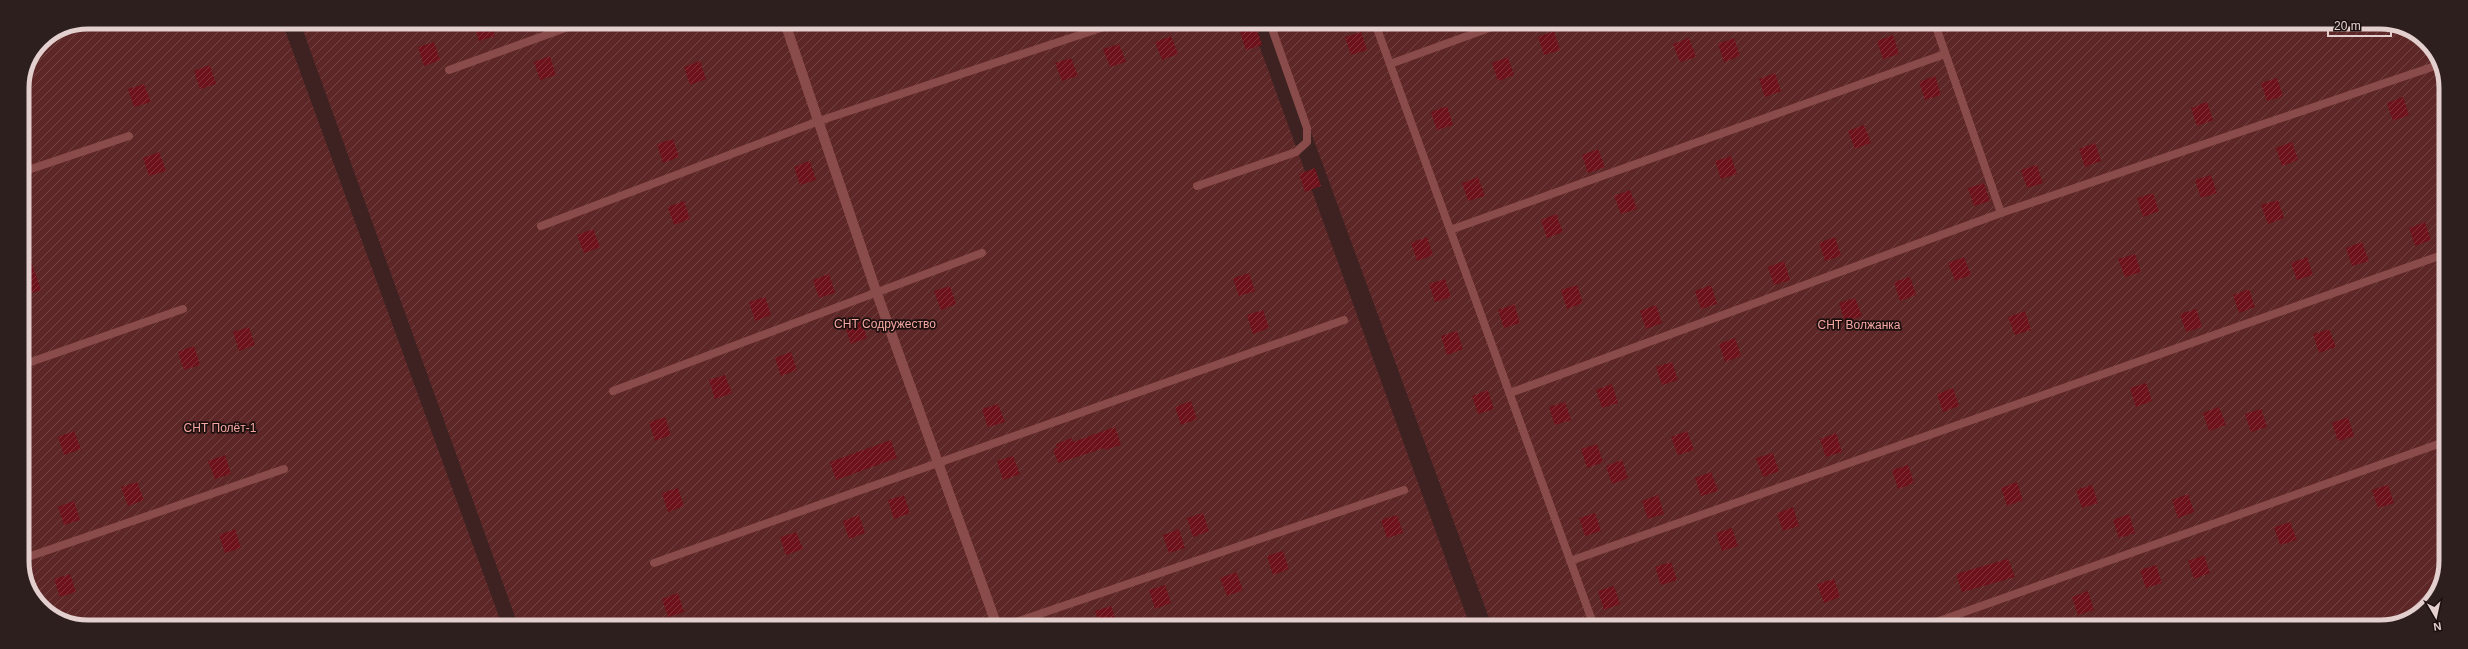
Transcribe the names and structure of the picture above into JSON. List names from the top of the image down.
{
  "parks": ["СНТ Содружество", "СНТ Волжанка", "СНТ Полёт-1"],
  "scale_bar": "20 m",
  "north": "bottom"
}
